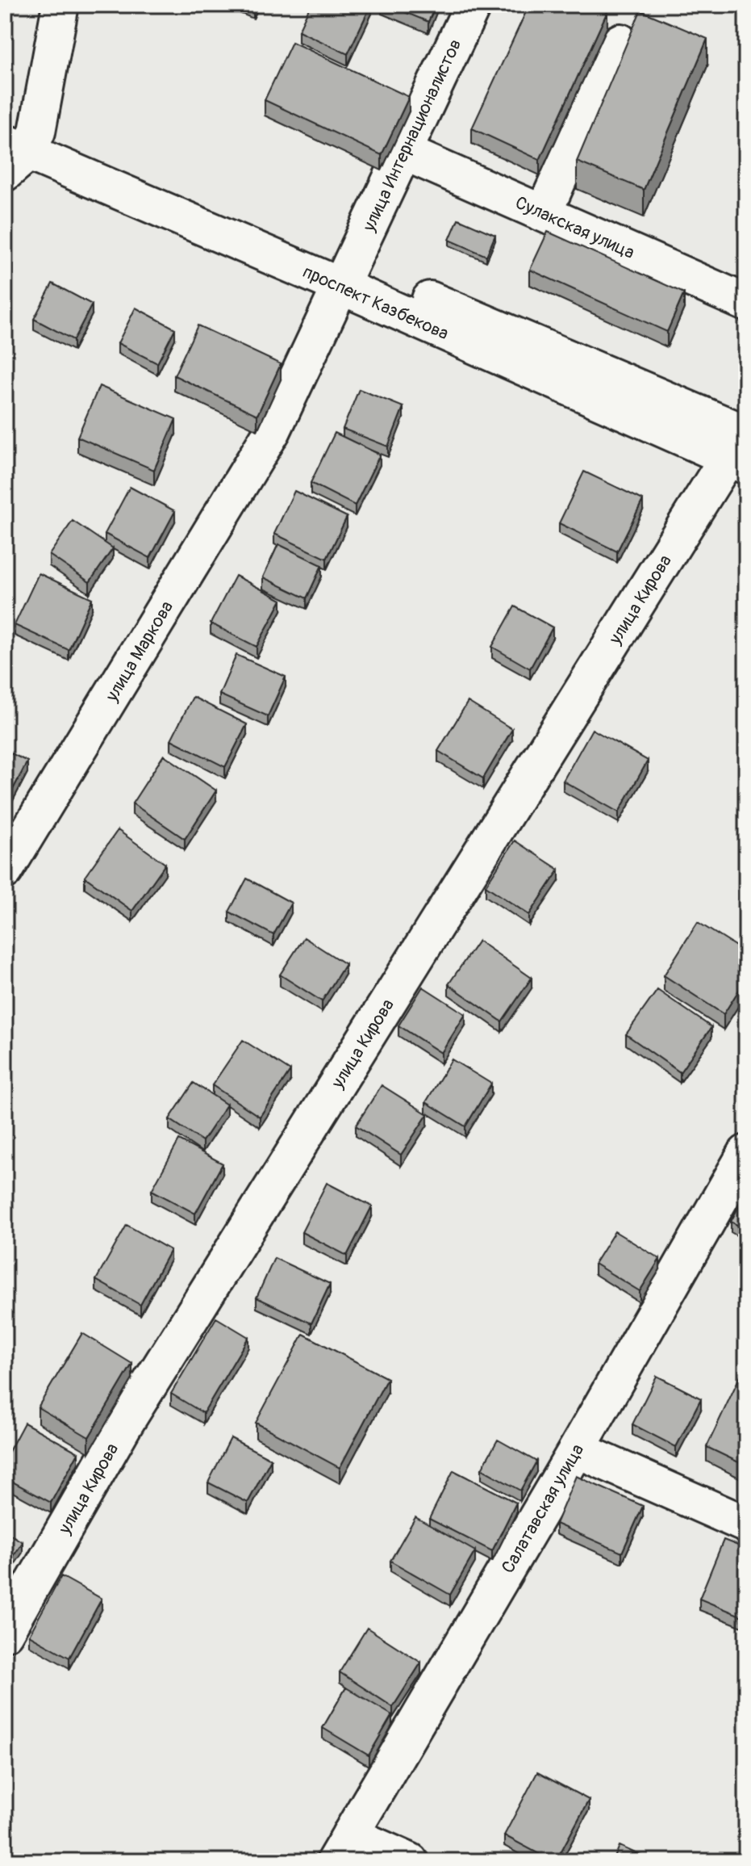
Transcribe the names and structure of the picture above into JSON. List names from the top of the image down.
{
  "streets": {
    "main road": [
      "улица Интернационалистов",
      "Сулакская улица",
      "проспект Казбекова",
      "улица Кирова",
      "улица Маркова",
      "Салатавская улица"
    ]
  },
  "crossings": [
    ["улица Интернационалистов", "Сулакская улица"],
    ["улица Интернационалистов", "проспект Казбекова"],
    ["улица Интернационалистов", "улица Маркова"],
    ["проспект Казбекова", "улица Кирова"]
  ]
}
